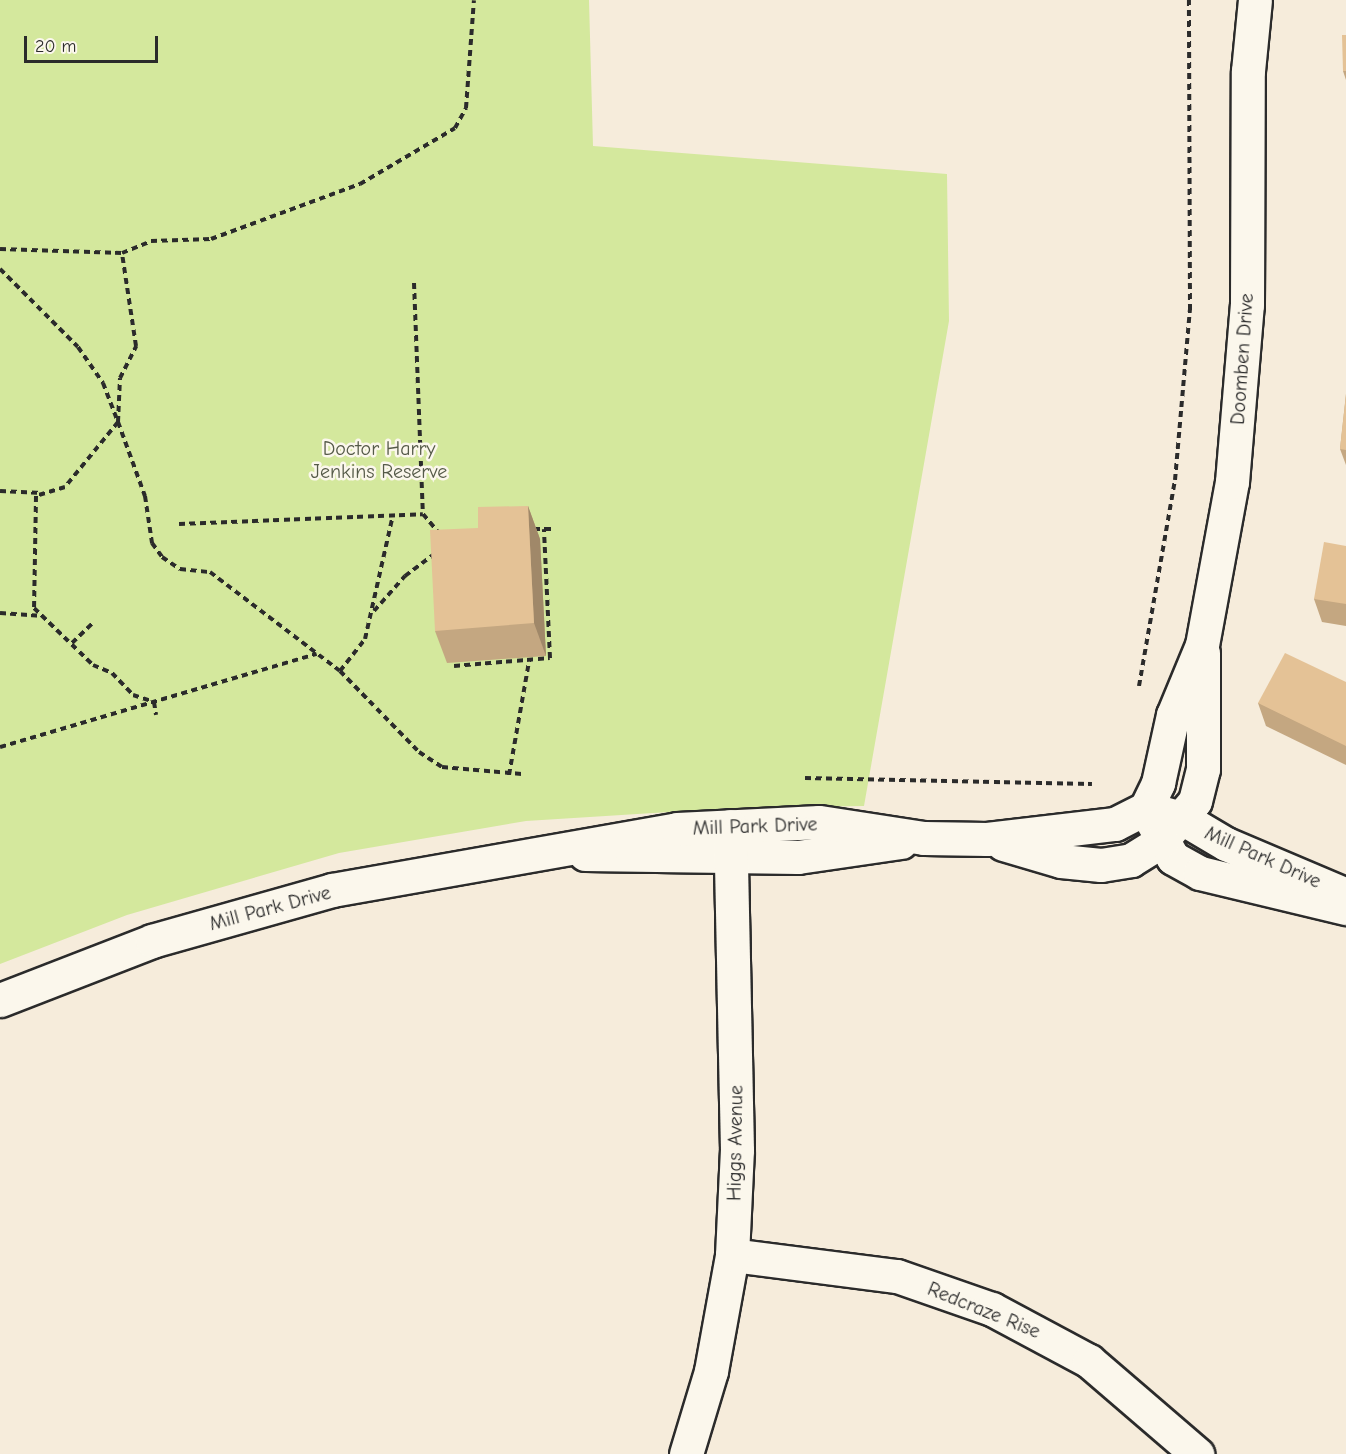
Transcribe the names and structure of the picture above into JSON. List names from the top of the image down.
{
  "streets": {
    "street": [
      "Doomben Drive",
      "Mill Park Drive",
      "Higgs Avenue",
      "Redcraze Rise"
    ]
  },
  "crossings": [
    ["Doomben Drive", "Mill Park Drive"],
    ["Mill Park Drive", "Higgs Avenue"],
    ["Higgs Avenue", "Redcraze Rise"]
  ],
  "parks": ["Doctor Harry Jenkins Reserve"],
  "scale_bar": "20 m"
}
